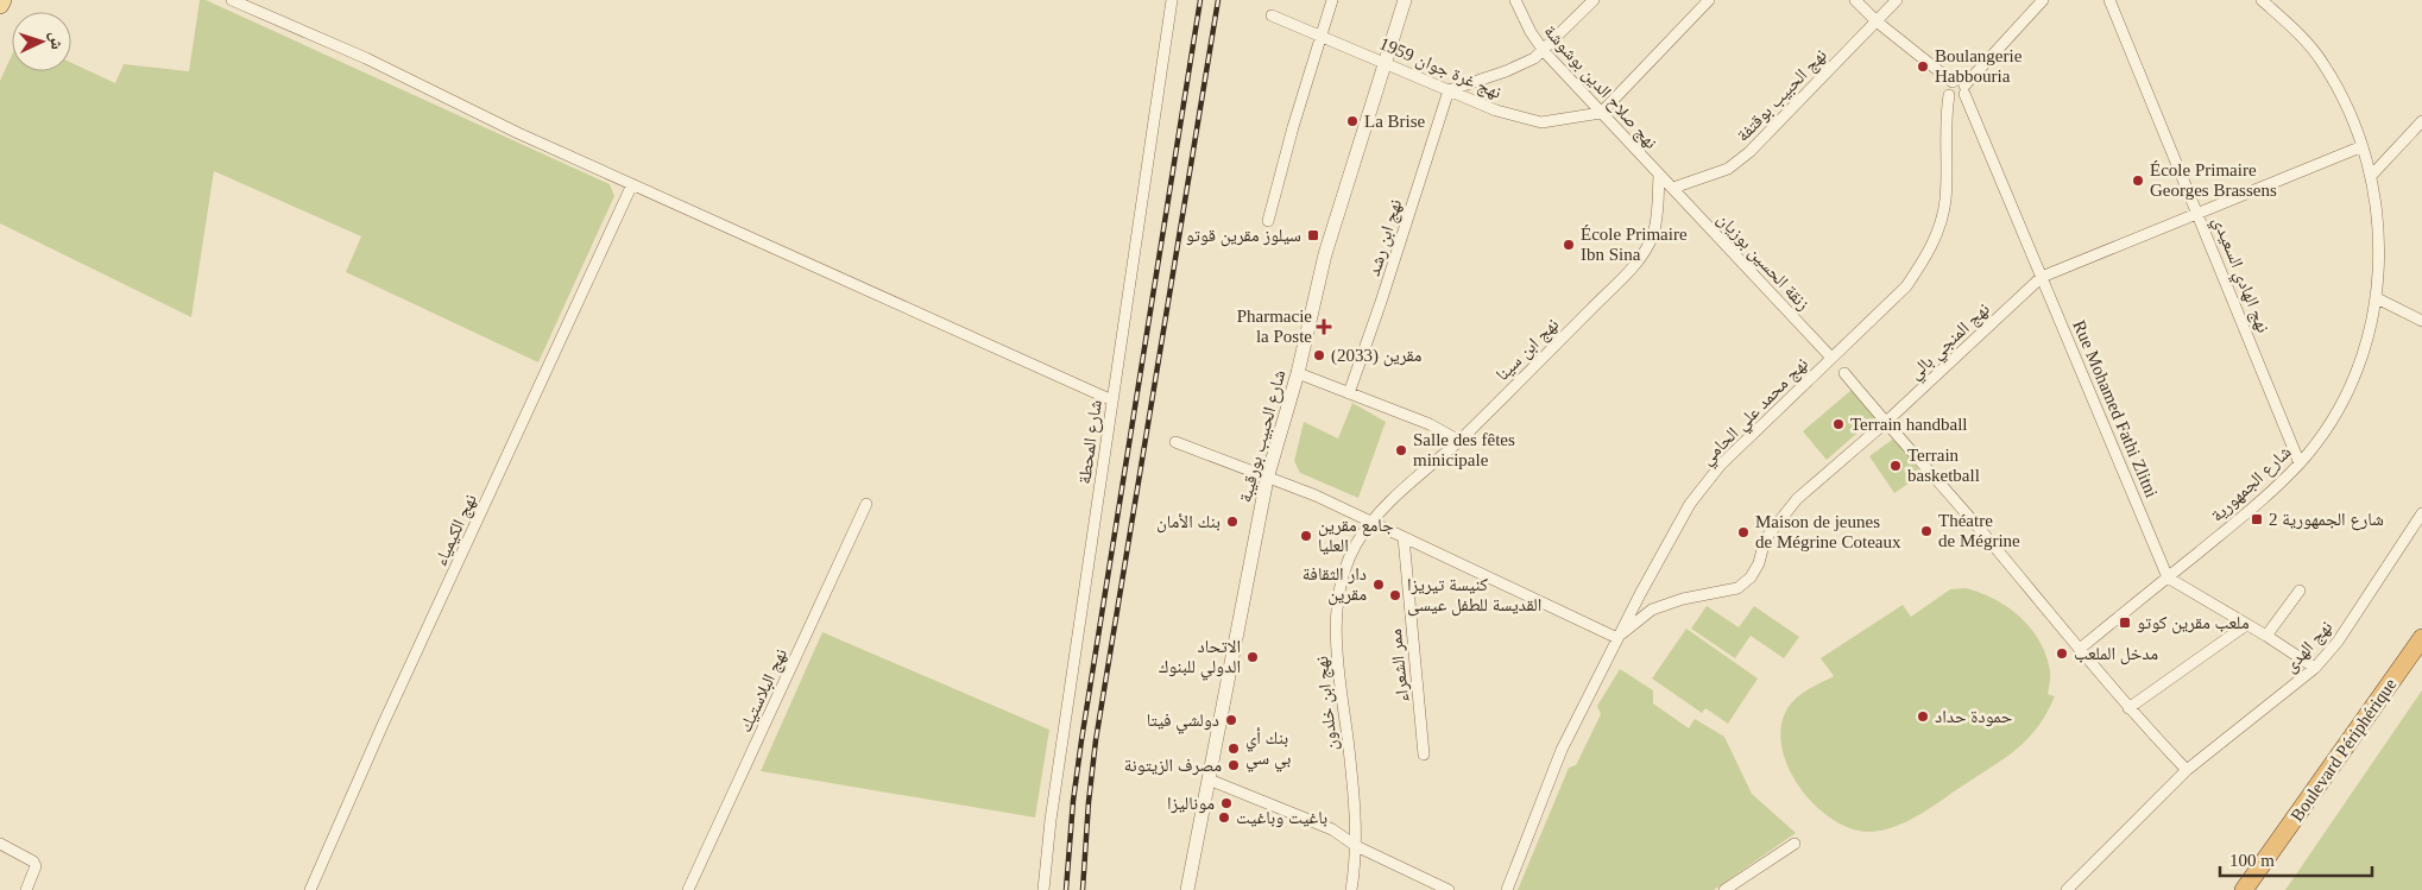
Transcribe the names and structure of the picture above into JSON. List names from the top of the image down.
{
  "streets": {
    "highway": ["Boulevard Périphérique"],
    "street": [
      "نهج غرة جوان 1959",
      "نهج صلاح الدين بوشوشة",
      "نهج الحبيب بوقتفة",
      "نهج ابن رشد",
      "زنقة الحسين بوزيان",
      "نهج الهادي السعيدي",
      "نهج المنجي بالي",
      "نهج ابن سينا",
      "Rue Mohamed Fathi Zlitni",
      "نهج محمد علي الحامي",
      "شارع الحبيب بورقيبة",
      "شارع المحطة",
      "شارع الجمهورية",
      "نهج الكيمياء",
      "نهج الهدى",
      "ممر الشعراء",
      "نهج البلاستيك",
      "نهج ابن خلدون"
    ]
  },
  "crossings": [
    ["نهج غرة جوان 1959", "نهج صلاح الدين بوشوشة"],
    ["نهج غرة جوان 1959", "نهج ابن رشد"],
    ["نهج غرة جوان 1959", "شارع الحبيب بورقيبة"],
    ["نهج صلاح الدين بوشوشة", "نهج الحبيب بوقتفة"],
    ["نهج صلاح الدين بوشوشة", "زنقة الحسين بوزيان"],
    ["نهج صلاح الدين بوشوشة", "نهج ابن سينا"],
    ["نهج الحبيب بوقتفة", "زنقة الحسين بوزيان"],
    ["زنقة الحسين بوزيان", "نهج محمد علي الحامي"],
    ["نهج الهادي السعيدي", "نهج المنجي بالي"],
    ["نهج الهادي السعيدي", "شارع الجمهورية"],
    ["نهج المنجي بالي", "Rue Mohamed Fathi Zlitni"],
    ["نهج المنجي بالي", "نهج محمد علي الحامي"],
    ["نهج المنجي بالي", "شارع الجمهورية"],
    ["نهج ابن سينا", "نهج ابن خلدون"],
    ["Rue Mohamed Fathi Zlitni", "نهج محمد علي الحامي"],
    ["Rue Mohamed Fathi Zlitni", "شارع الجمهورية"]
  ],
  "places": {
    "other": [
      "Boulangerie Habbouria",
      "La Brise",
      "École Primaire Georges Brassens",
      "École Primaire Ibn Sina",
      "مقرين (2033)",
      "Terrain handball",
      "Salle des fêtes minicipale",
      "Terrain basketball",
      "بنك الأمان",
      "Théatre de Mégrine",
      "Maison de jeunes de Mégrine Coteaux",
      "جامع مقرين العليا",
      "دار الثقافة مقرين",
      "كنيسة تيريزا القديسة للطفل عيسى",
      "مدخل الملعب",
      "الاتحاد الدولي للبنوك",
      "حمودة حداد",
      "دولشي فيتا",
      "بنك أي بي سي",
      "مصرف الزيتونة",
      "موناليزا",
      "باغيت وباغيت"
    ],
    "transit": ["سيلوز مقرين قوتو", "شارع الجمهورية 2", "ملعب مقرين كوتو"],
    "health": ["Pharmacie la Poste"]
  },
  "scale_bar": "100 m",
  "north": "right"
}
